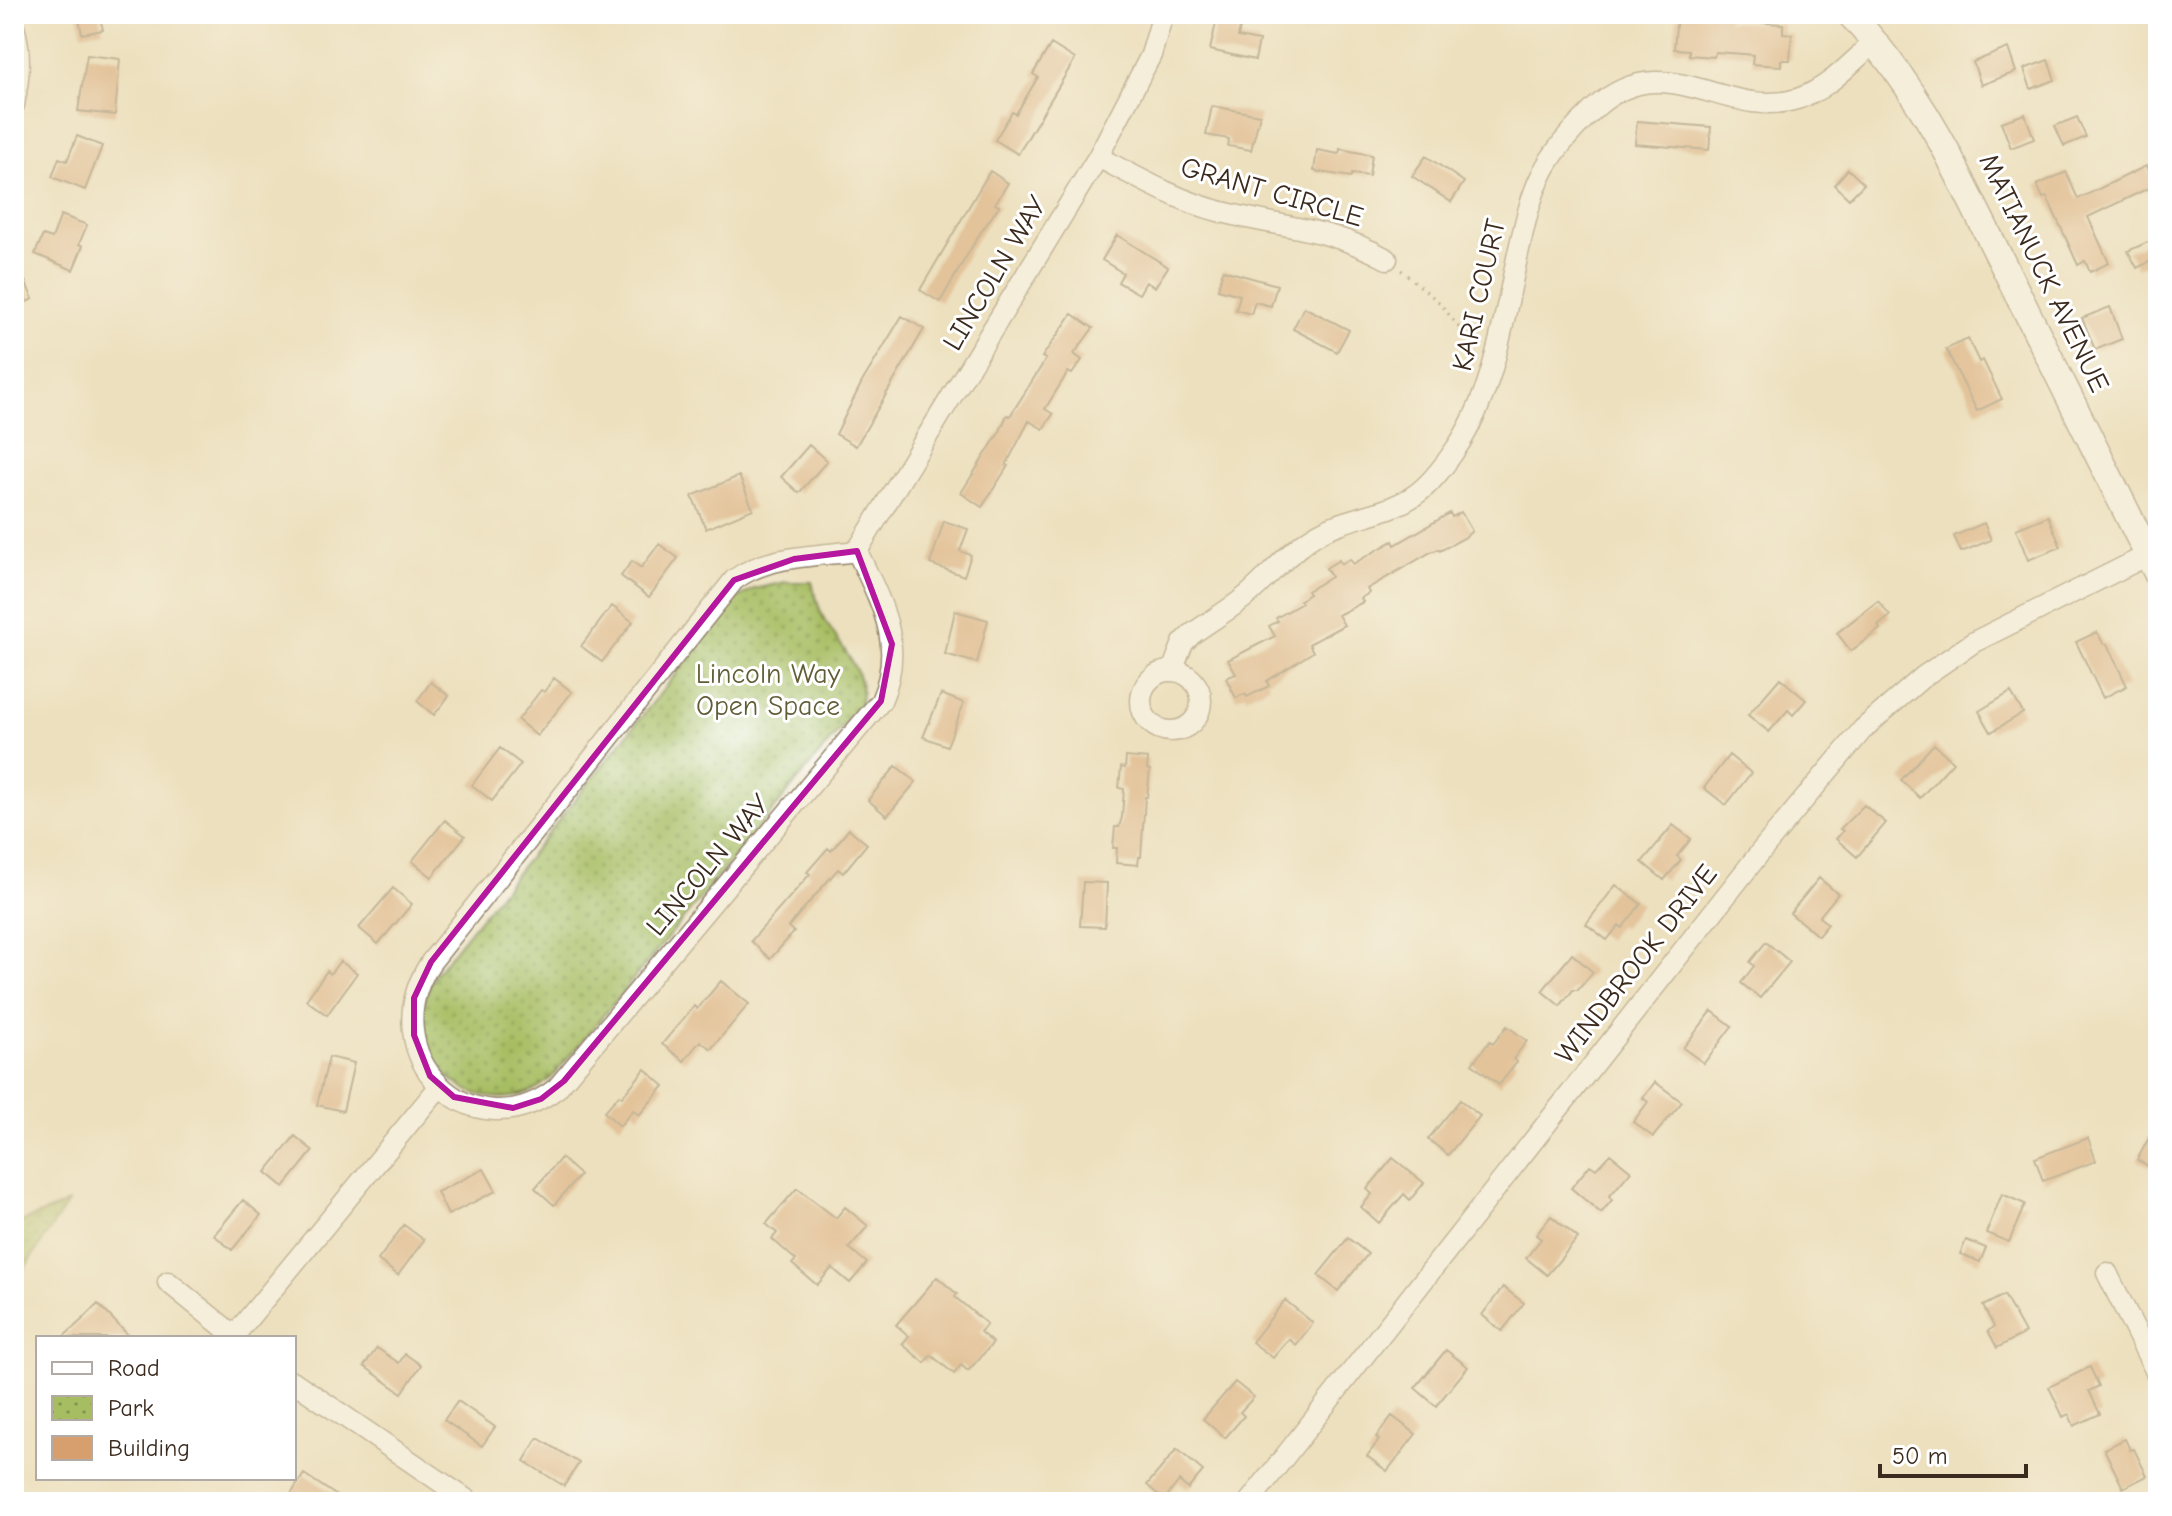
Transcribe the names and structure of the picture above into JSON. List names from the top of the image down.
{
  "streets": {
    "street": [
      "GRANT CIRCLE",
      "LINCOLN WAY",
      "MATIANUCK AVENUE",
      "KARI COURT",
      "WINDBROOK DRIVE"
    ]
  },
  "crossings": [
    ["GRANT CIRCLE", "LINCOLN WAY"],
    ["MATIANUCK AVENUE", "KARI COURT"],
    ["MATIANUCK AVENUE", "WINDBROOK DRIVE"]
  ],
  "parks": ["Lincoln Way Open Space"],
  "legend": ["Road", "Park", "Building"],
  "scale_bar": "50 m"
}
